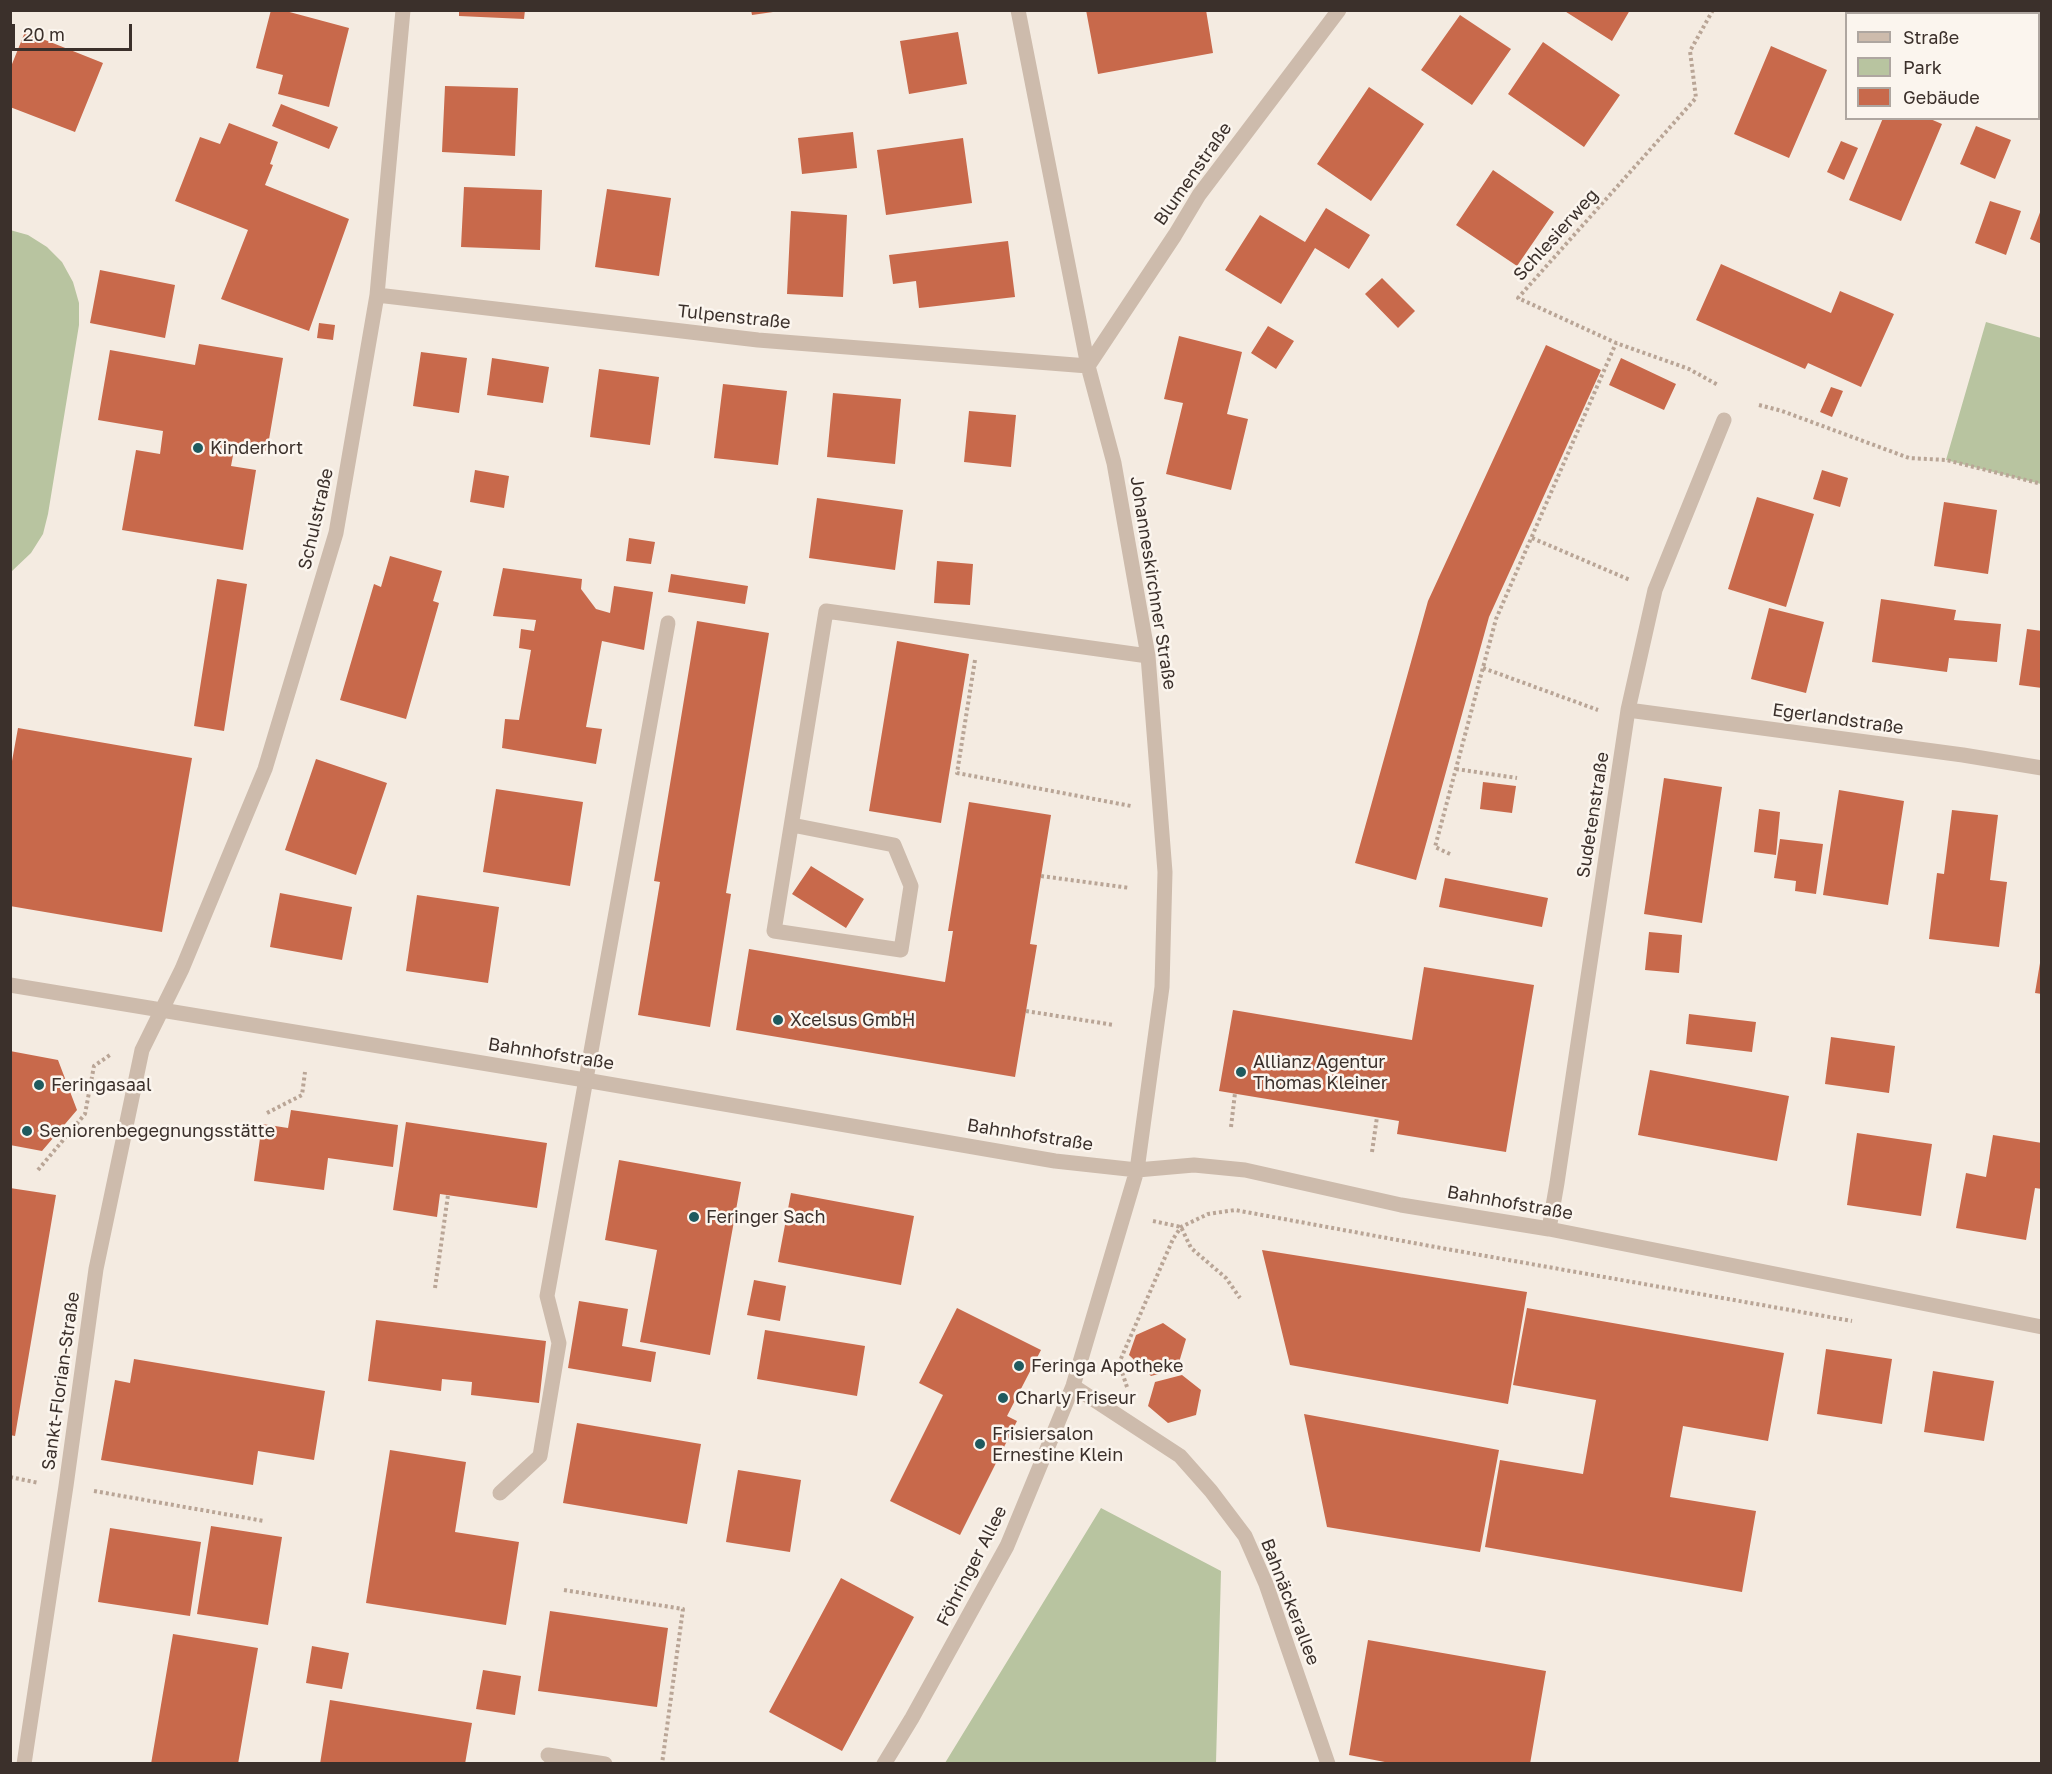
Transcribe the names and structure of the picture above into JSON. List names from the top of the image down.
{
  "streets": {
    "street": [
      "Blumenstraße",
      "Tulpenstraße",
      "Schulstraße",
      "Johanneskirchner Straße",
      "Egerlandstraße",
      "Sudetenstraße",
      "Bahnhofstraße",
      "Sankt-Florian-Straße",
      "Föhringer Allee",
      "Bahnäckerallee"
    ],
    "path": ["Schlesierweg"]
  },
  "crossings": [
    ["Blumenstraße", "Tulpenstraße"],
    ["Blumenstraße", "Johanneskirchner Straße"],
    ["Tulpenstraße", "Schulstraße"],
    ["Tulpenstraße", "Johanneskirchner Straße"],
    ["Schulstraße", "Bahnhofstraße"],
    ["Schulstraße", "Sankt-Florian-Straße"],
    ["Johanneskirchner Straße", "Bahnhofstraße"],
    ["Johanneskirchner Straße", "Föhringer Allee"],
    ["Egerlandstraße", "Sudetenstraße"],
    ["Sudetenstraße", "Bahnhofstraße"],
    ["Bahnhofstraße", "Sankt-Florian-Straße"],
    ["Bahnhofstraße", "Föhringer Allee"],
    ["Föhringer Allee", "Bahnäckerallee"]
  ],
  "places": [
    "Kinderhort",
    "Xcelsus GmbH",
    "Allianz Agentur Thomas Kleiner",
    "Feringasaal",
    "Seniorenbegegnungsstätte",
    "Feringer Sach",
    "Feringa Apotheke",
    "Charly Friseur",
    "Frisiersalon Ernestine Klein"
  ],
  "legend": ["Straße", "Park", "Gebäude"],
  "scale_bar": "20 m"
}
